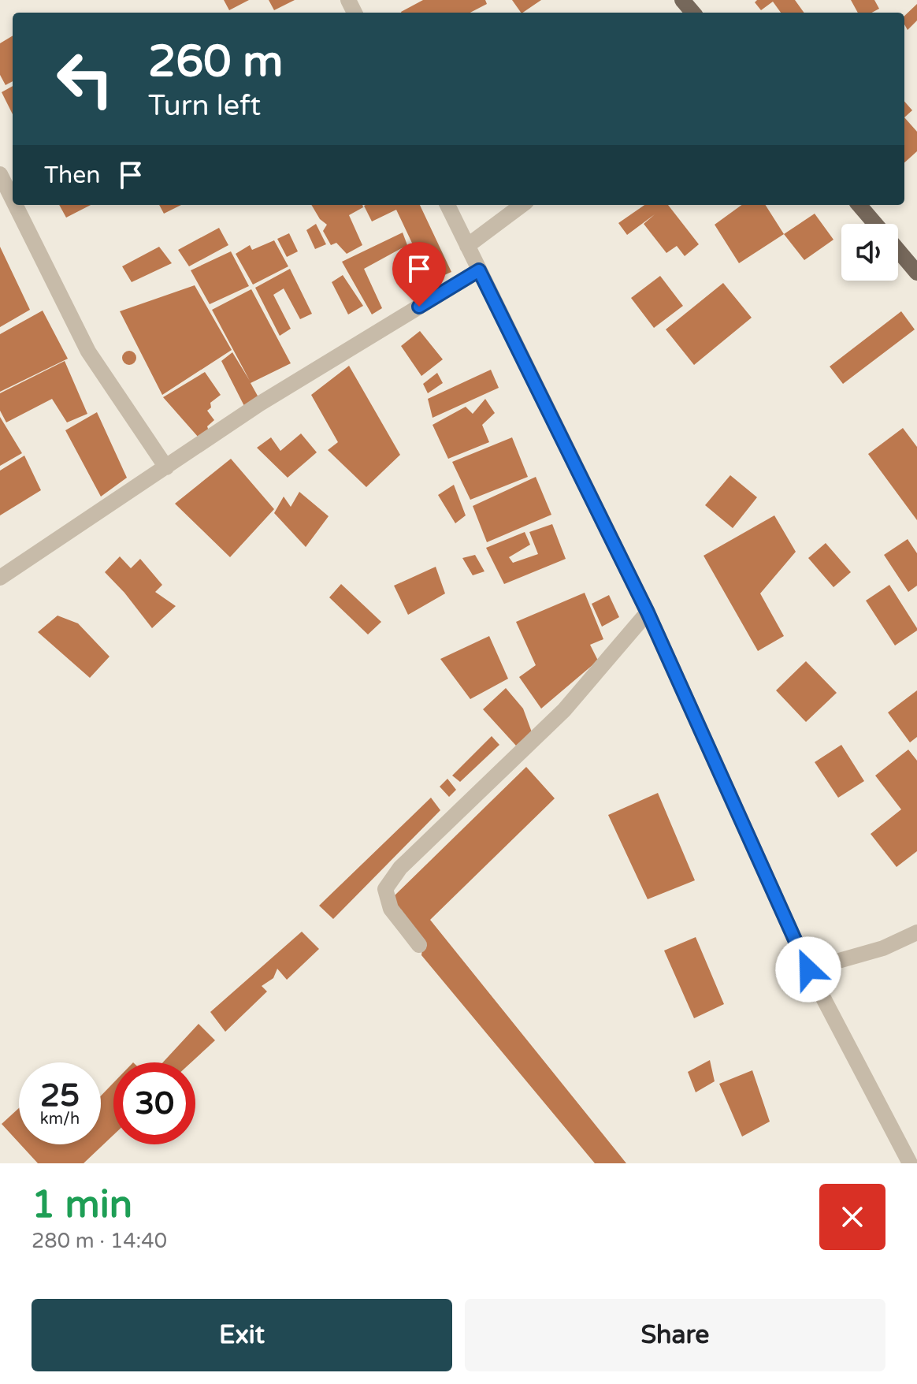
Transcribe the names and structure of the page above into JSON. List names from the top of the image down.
{
  "page": {
    "turn": ["260 m", "Turn left"],
    "then": "Then",
    "speed": "25 km/h",
    "limit": "30",
    "heading": ["1 min", "280 m · 14:40"],
    "buttons": ["Exit", "Share"]
  }
}
